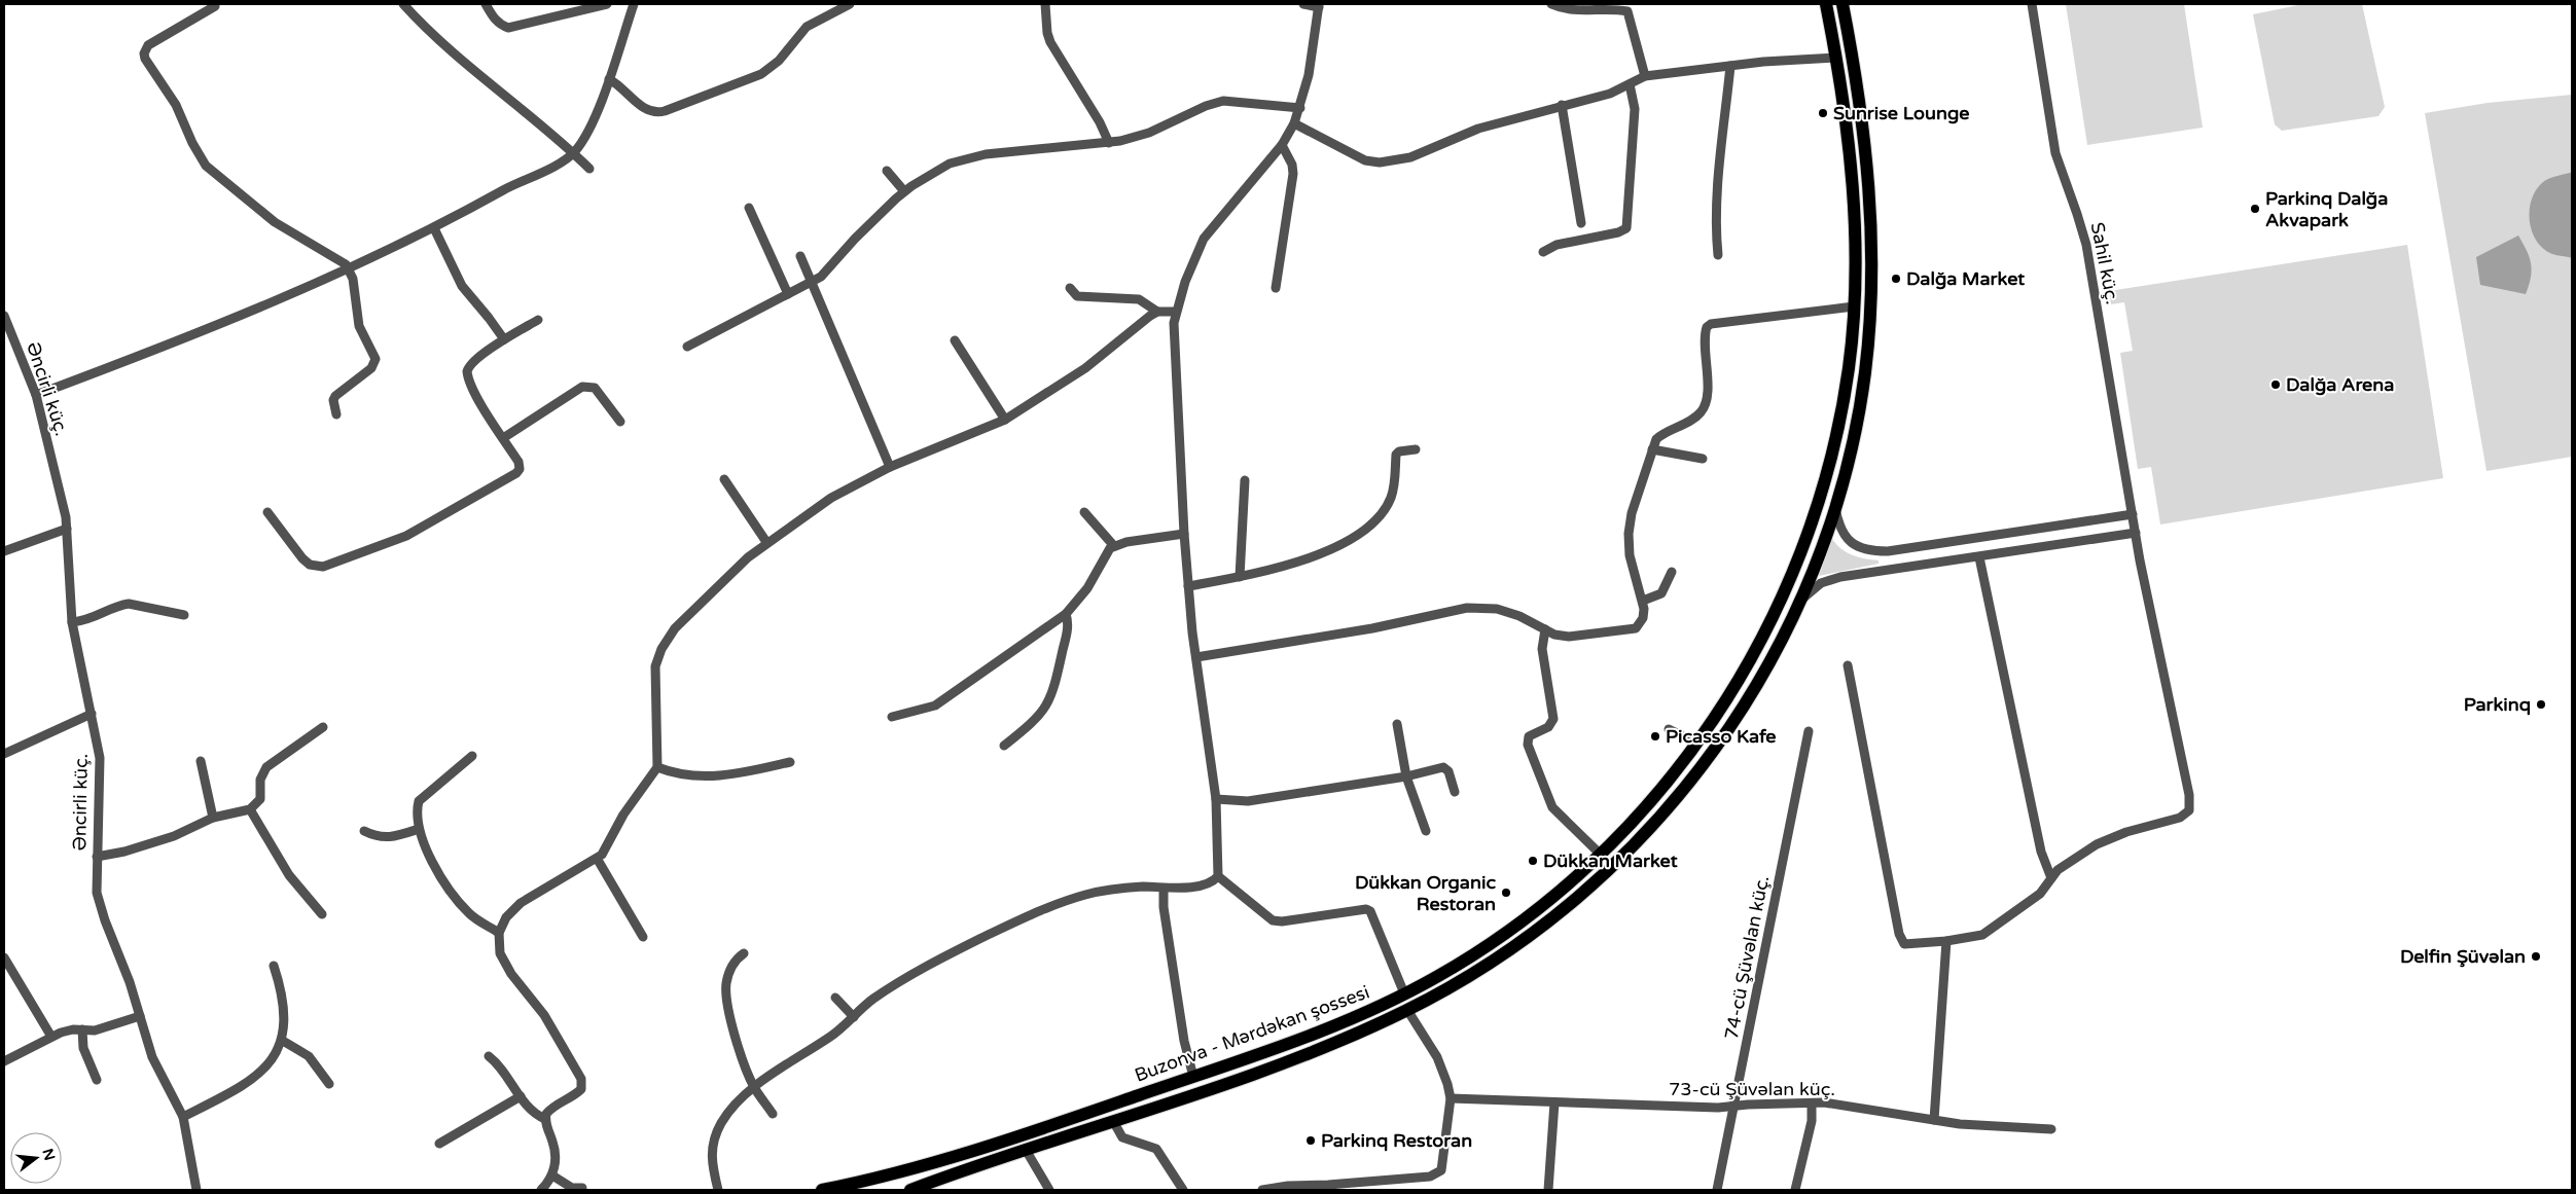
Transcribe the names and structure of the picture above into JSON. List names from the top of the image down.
{
  "streets": {
    "main road": ["Buzonva - Mərdəkan şossesi"],
    "street": [
      "Sahil küç.",
      "Əncirli küç.",
      "74-cü Şüvəlan küç.",
      "73-cü Şüvəlan küç."
    ]
  },
  "crossings": [
    ["74-cü Şüvəlan küç.", "73-cü Şüvəlan küç."]
  ],
  "places": [
    "Sunrise Lounge",
    "Parkinq Dalğa Akvapark",
    "Dalğa Market",
    "Dalğa Arena",
    "Parkinq",
    "Picasso Kafe",
    "Dükkan Market",
    "Dükkan Organic Restoran",
    "Delfin Şüvəlan",
    "Parkinq Restoran"
  ],
  "north": "right"
}
